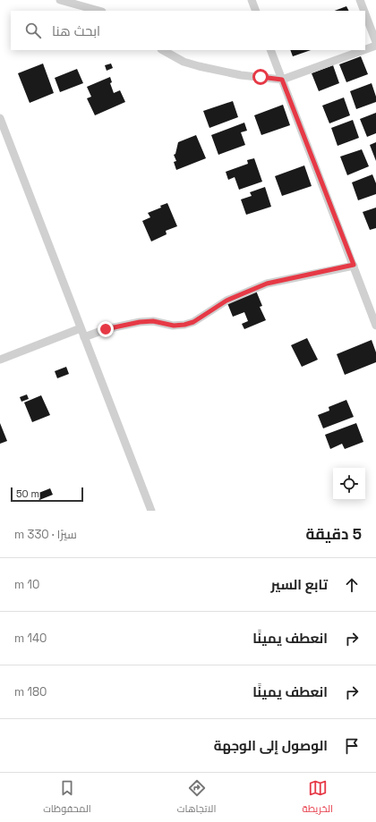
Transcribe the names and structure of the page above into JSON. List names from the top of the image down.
{
  "scale_bar": "50 m",
  "page": {
    "search": "ابحث هنا",
    "scale": "50 m",
    "heading": ["5 دقيقة", "سيرًا · 330 m"],
    "list": [
      ["تابع السير", "10 m"],
      ["انعطف يمينًا", "140 m"],
      ["انعطف يمينًا", "180 m"],
      "الوصول إلى الوجهة"
    ],
    "nav": ["الخريطة", "الاتجاهات", "المحفوظات"]
  }
}
